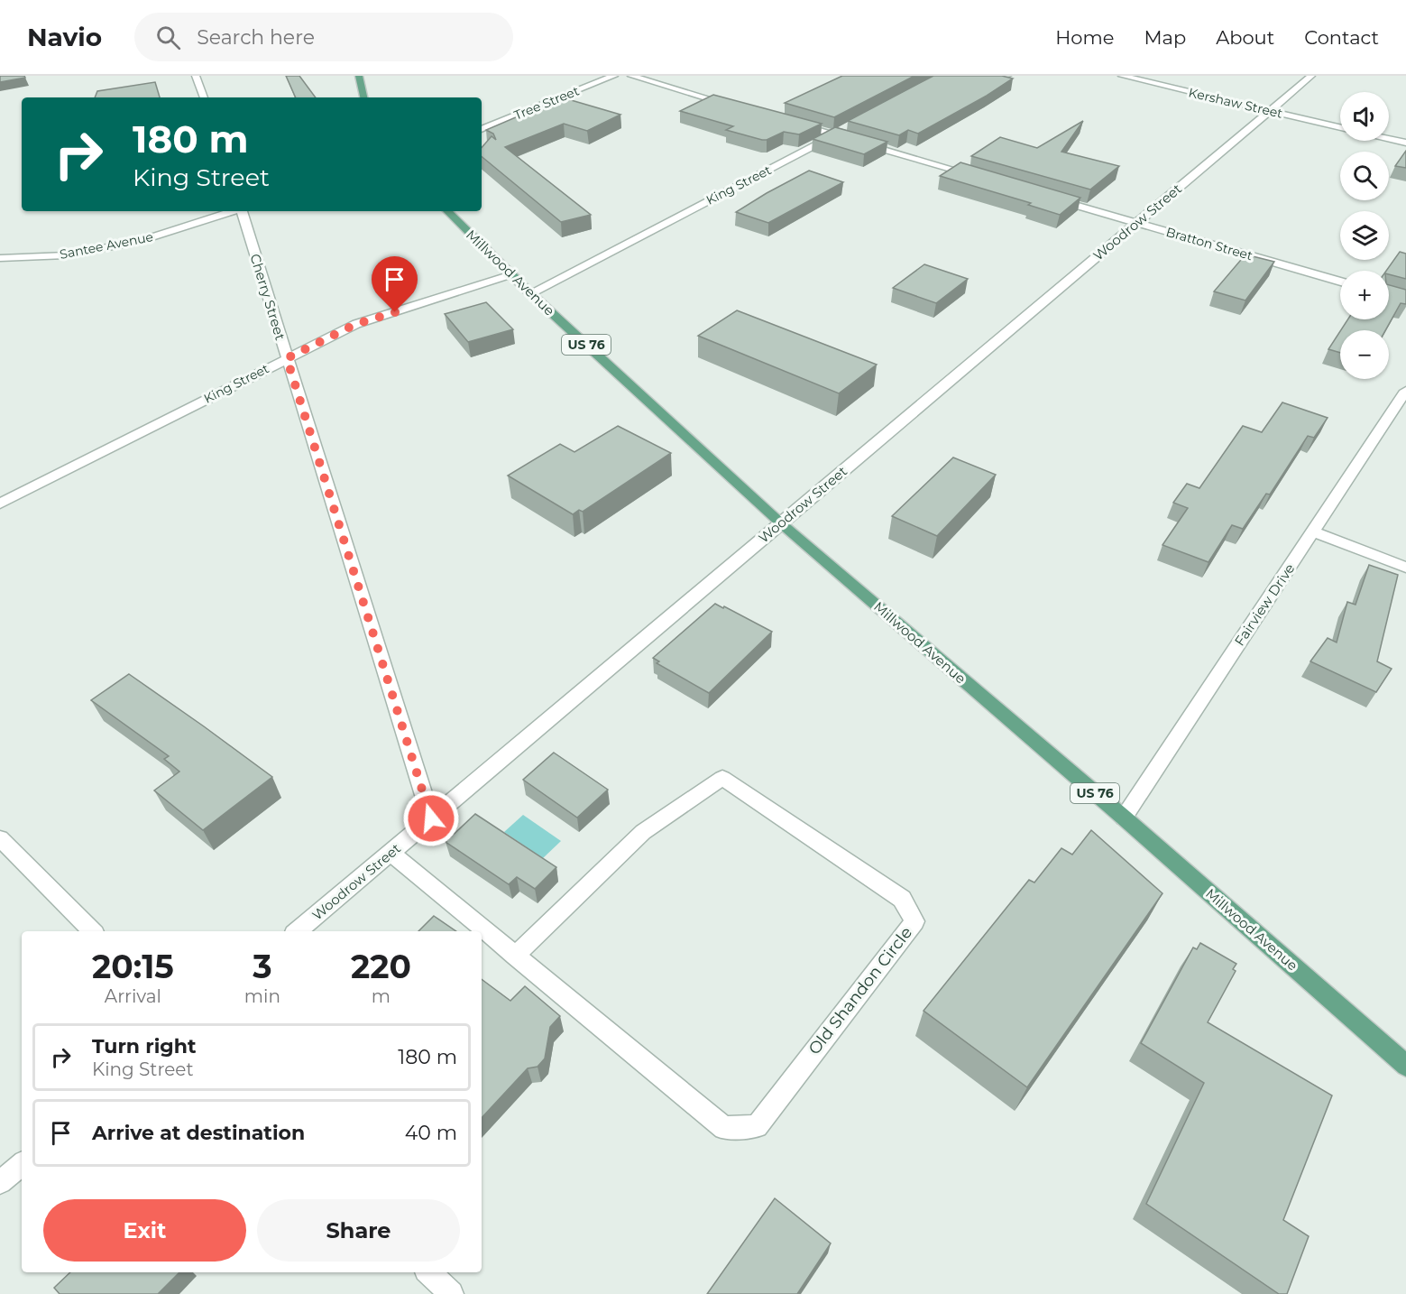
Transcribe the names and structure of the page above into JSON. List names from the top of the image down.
{
  "streets": {
    "main road": ["Millwood Avenue", "US 76"],
    "street": [
      "Tree Street",
      "Kershaw Street",
      "King Street",
      "Woodrow Street",
      "Bratton Street",
      "Santee Avenue",
      "Cherry Street",
      "Fairview Drive",
      "Old Shandon Circle"
    ]
  },
  "crossings": [
    ["Kershaw Street", "Woodrow Street"],
    ["King Street", "Millwood Avenue"],
    ["King Street", "Cherry Street"],
    ["Woodrow Street", "Bratton Street"],
    ["Woodrow Street", "Millwood Avenue"],
    ["Woodrow Street", "Cherry Street"],
    ["Woodrow Street", "Old Shandon Circle"],
    ["Millwood Avenue", "Fairview Drive"]
  ],
  "page": {
    "header": "Navio",
    "search": "Search here",
    "nav": [
      "Home",
      "Map",
      "About",
      "Contact"
    ],
    "map_buttons": ["+", "−"],
    "turn": ["180 m", "King Street"],
    "eta": [
      "20:15",
      "Arrival",
      "3",
      "min",
      "220",
      "m"
    ],
    "list": [
      {
        "name": "Turn right",
        "note": "King Street",
        "value": "180 m"
      },
      {
        "name": "Arrive at destination",
        "value": "40 m"
      }
    ],
    "buttons": ["Exit", "Share"]
  }
}
